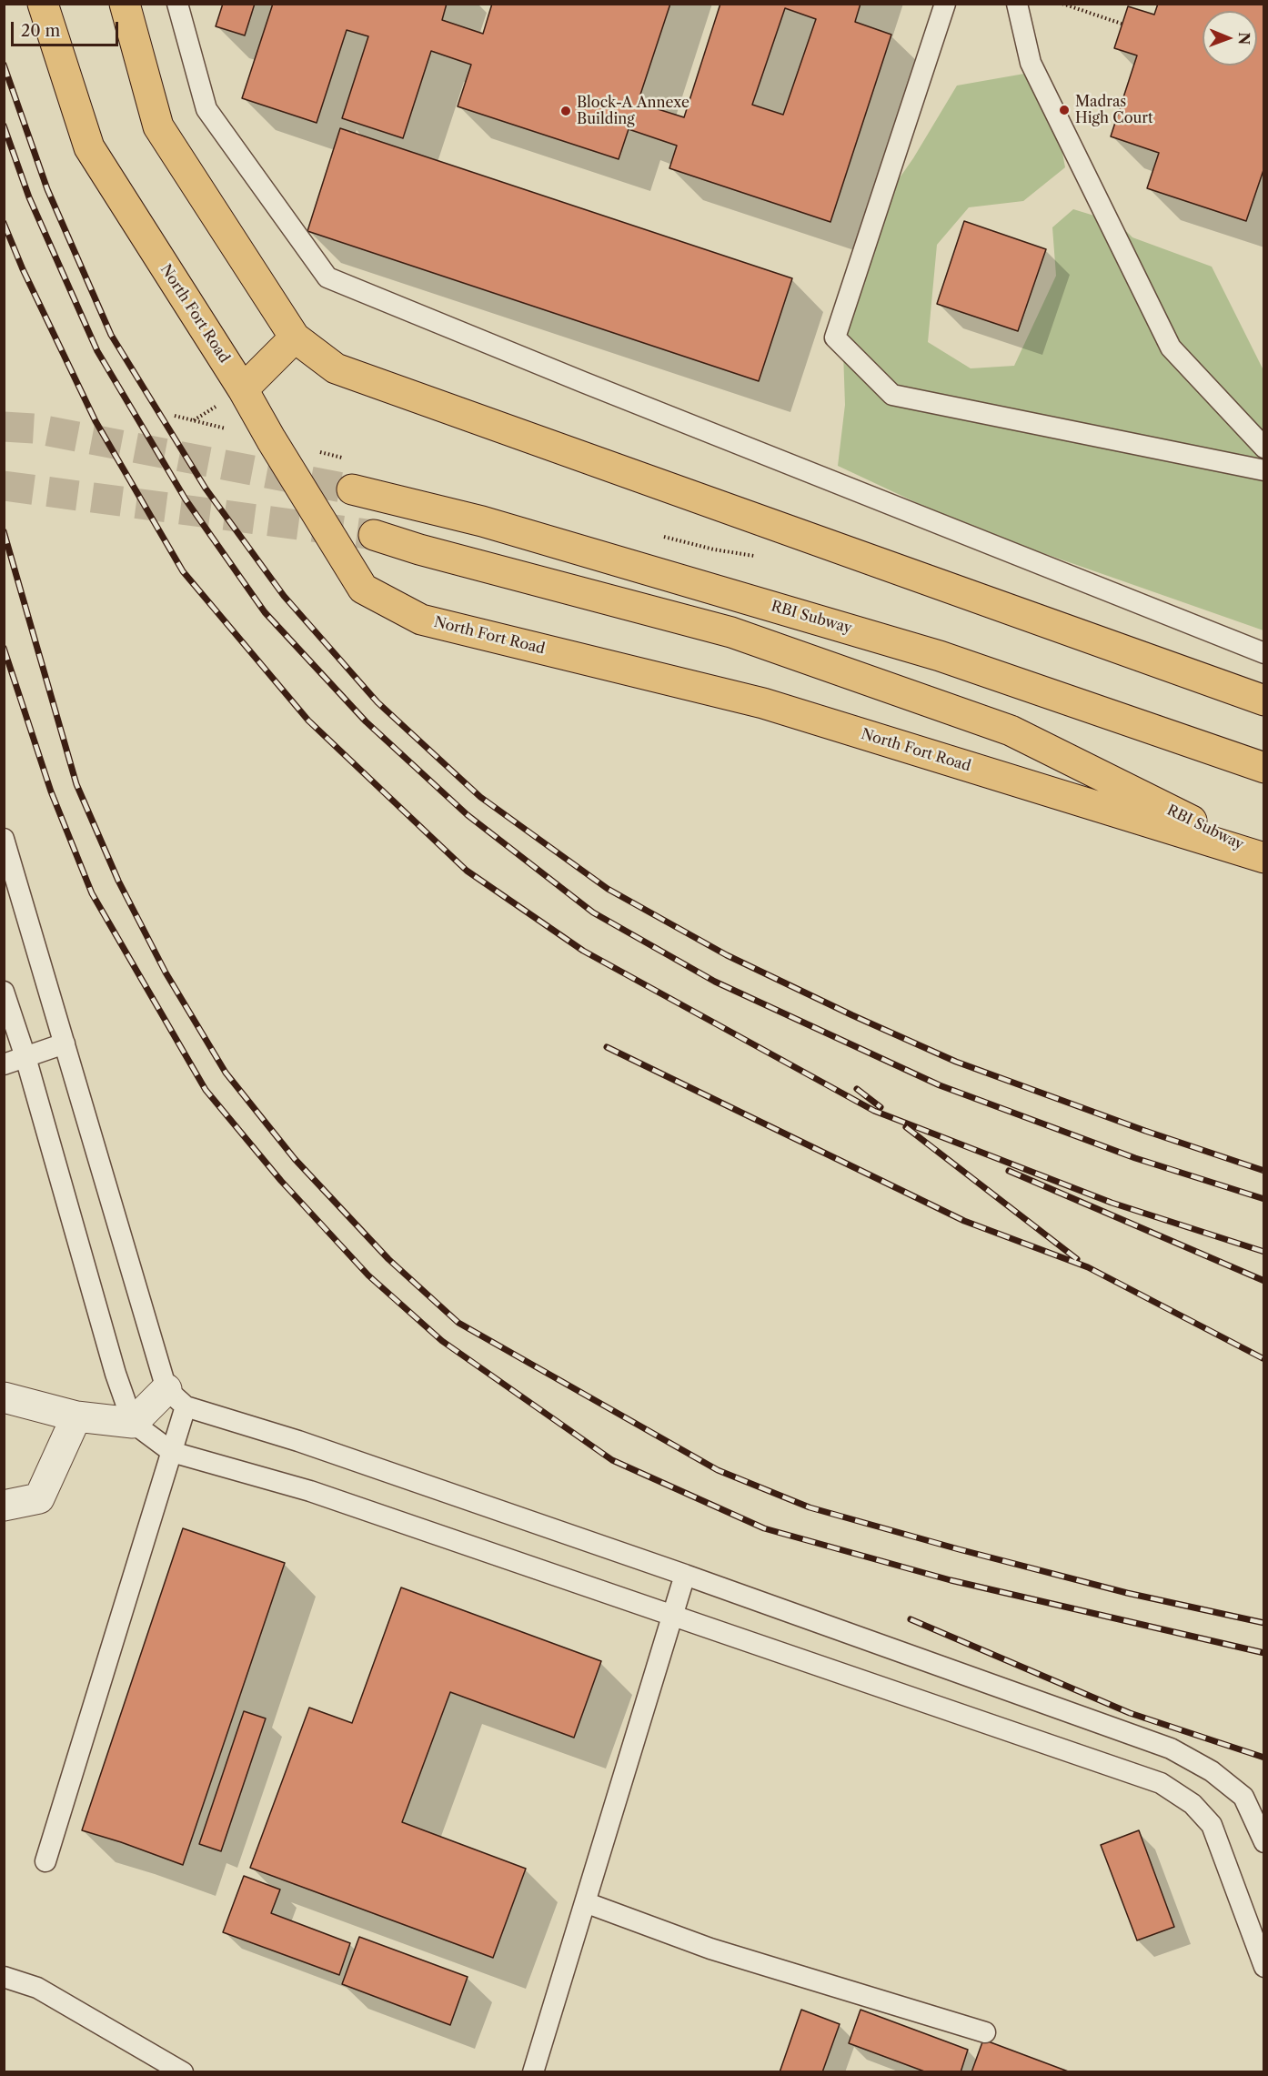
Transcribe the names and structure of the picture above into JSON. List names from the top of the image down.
{
  "streets": {
    "main road": ["North Fort Road", "RBI Subway"]
  },
  "crossings": [
    ["North Fort Road", "RBI Subway"]
  ],
  "places": ["Madras High Court", "Block-A Annexe Building"],
  "scale_bar": "20 m",
  "north": "right"
}
